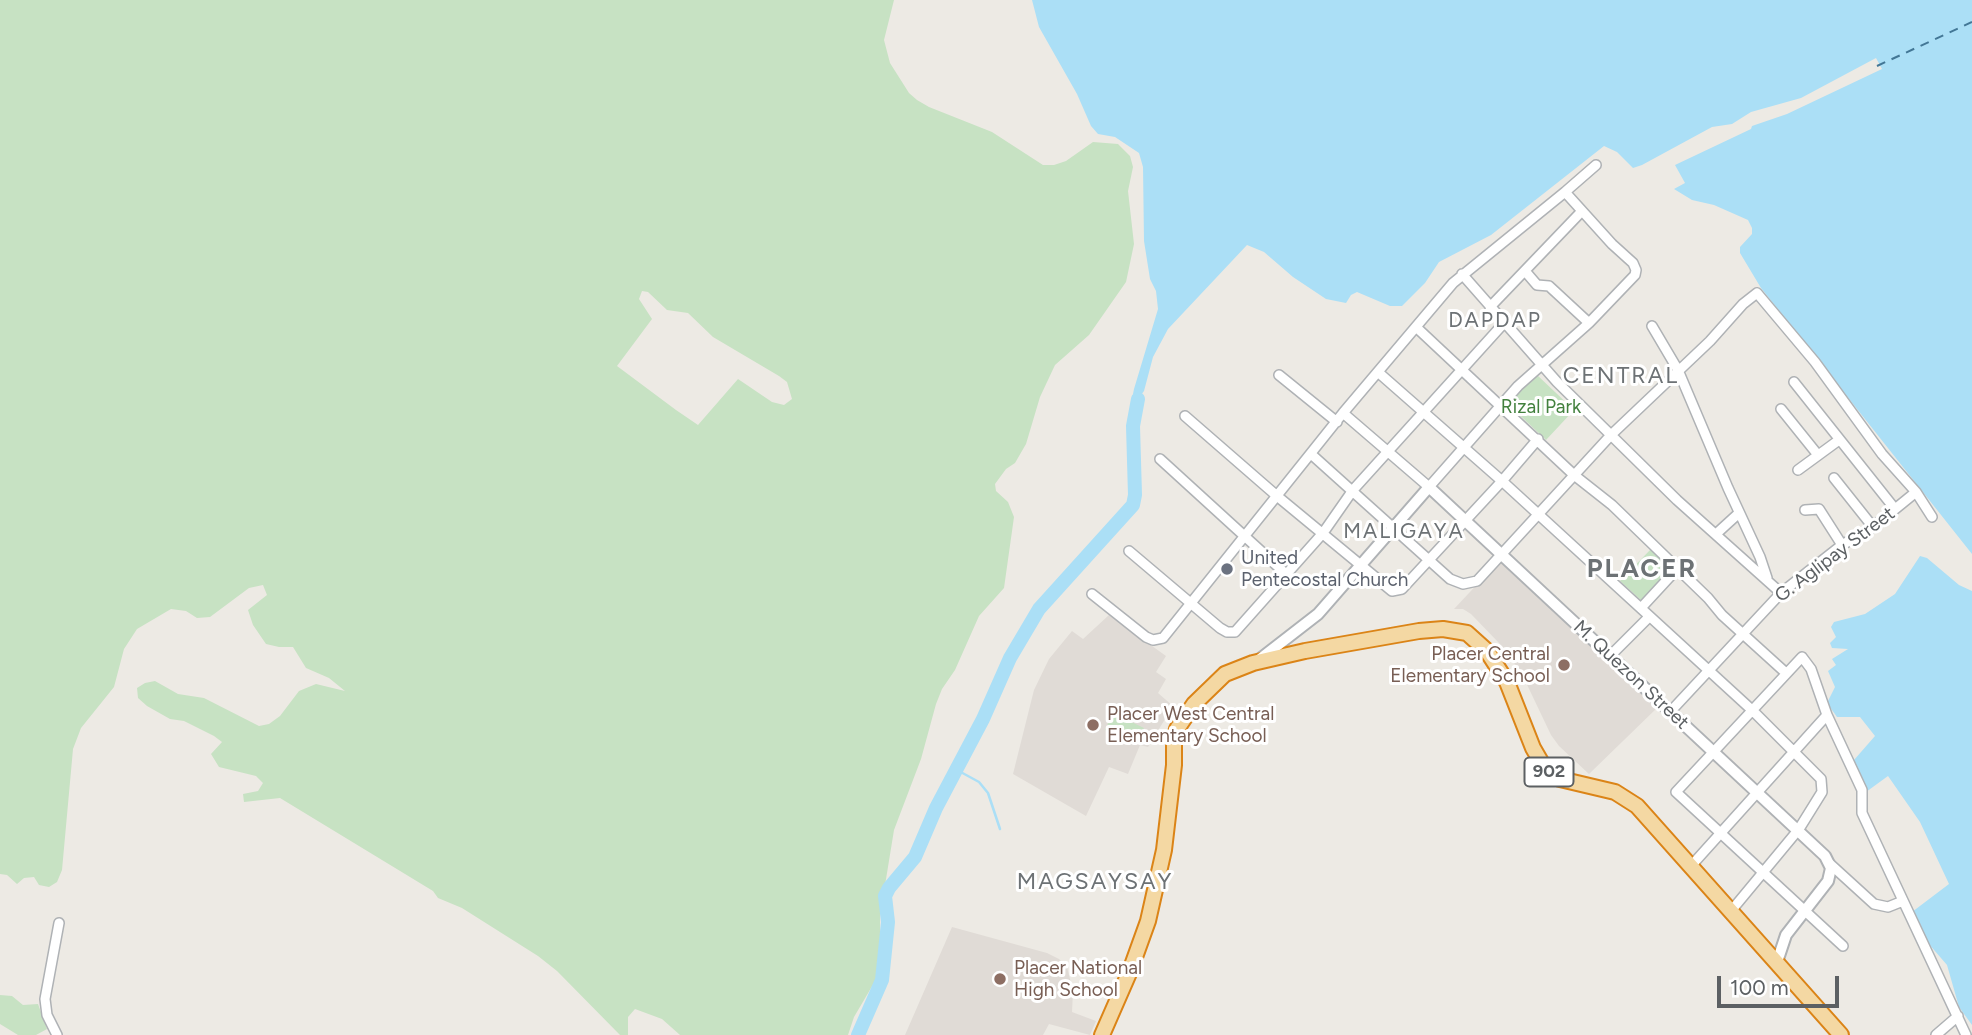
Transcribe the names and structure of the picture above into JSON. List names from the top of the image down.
{
  "streets": {
    "highway": ["902"],
    "street": ["G. Aglipay Street", "M. Quezon Street"]
  },
  "crossings": [
    ["G. Aglipay Street", "M. Quezon Street"]
  ],
  "districts": [
    "DAPDAP",
    "CENTRAL",
    "MALIGAYA",
    "PLACER",
    "MAGSAYSAY"
  ],
  "parks": ["Rizal Park"],
  "places": [
    "United Pentecostal Church",
    "Placer Central Elementary School",
    "Placer West Central Elementary School",
    "Placer National High School"
  ],
  "scale_bar": "100 m"
}
